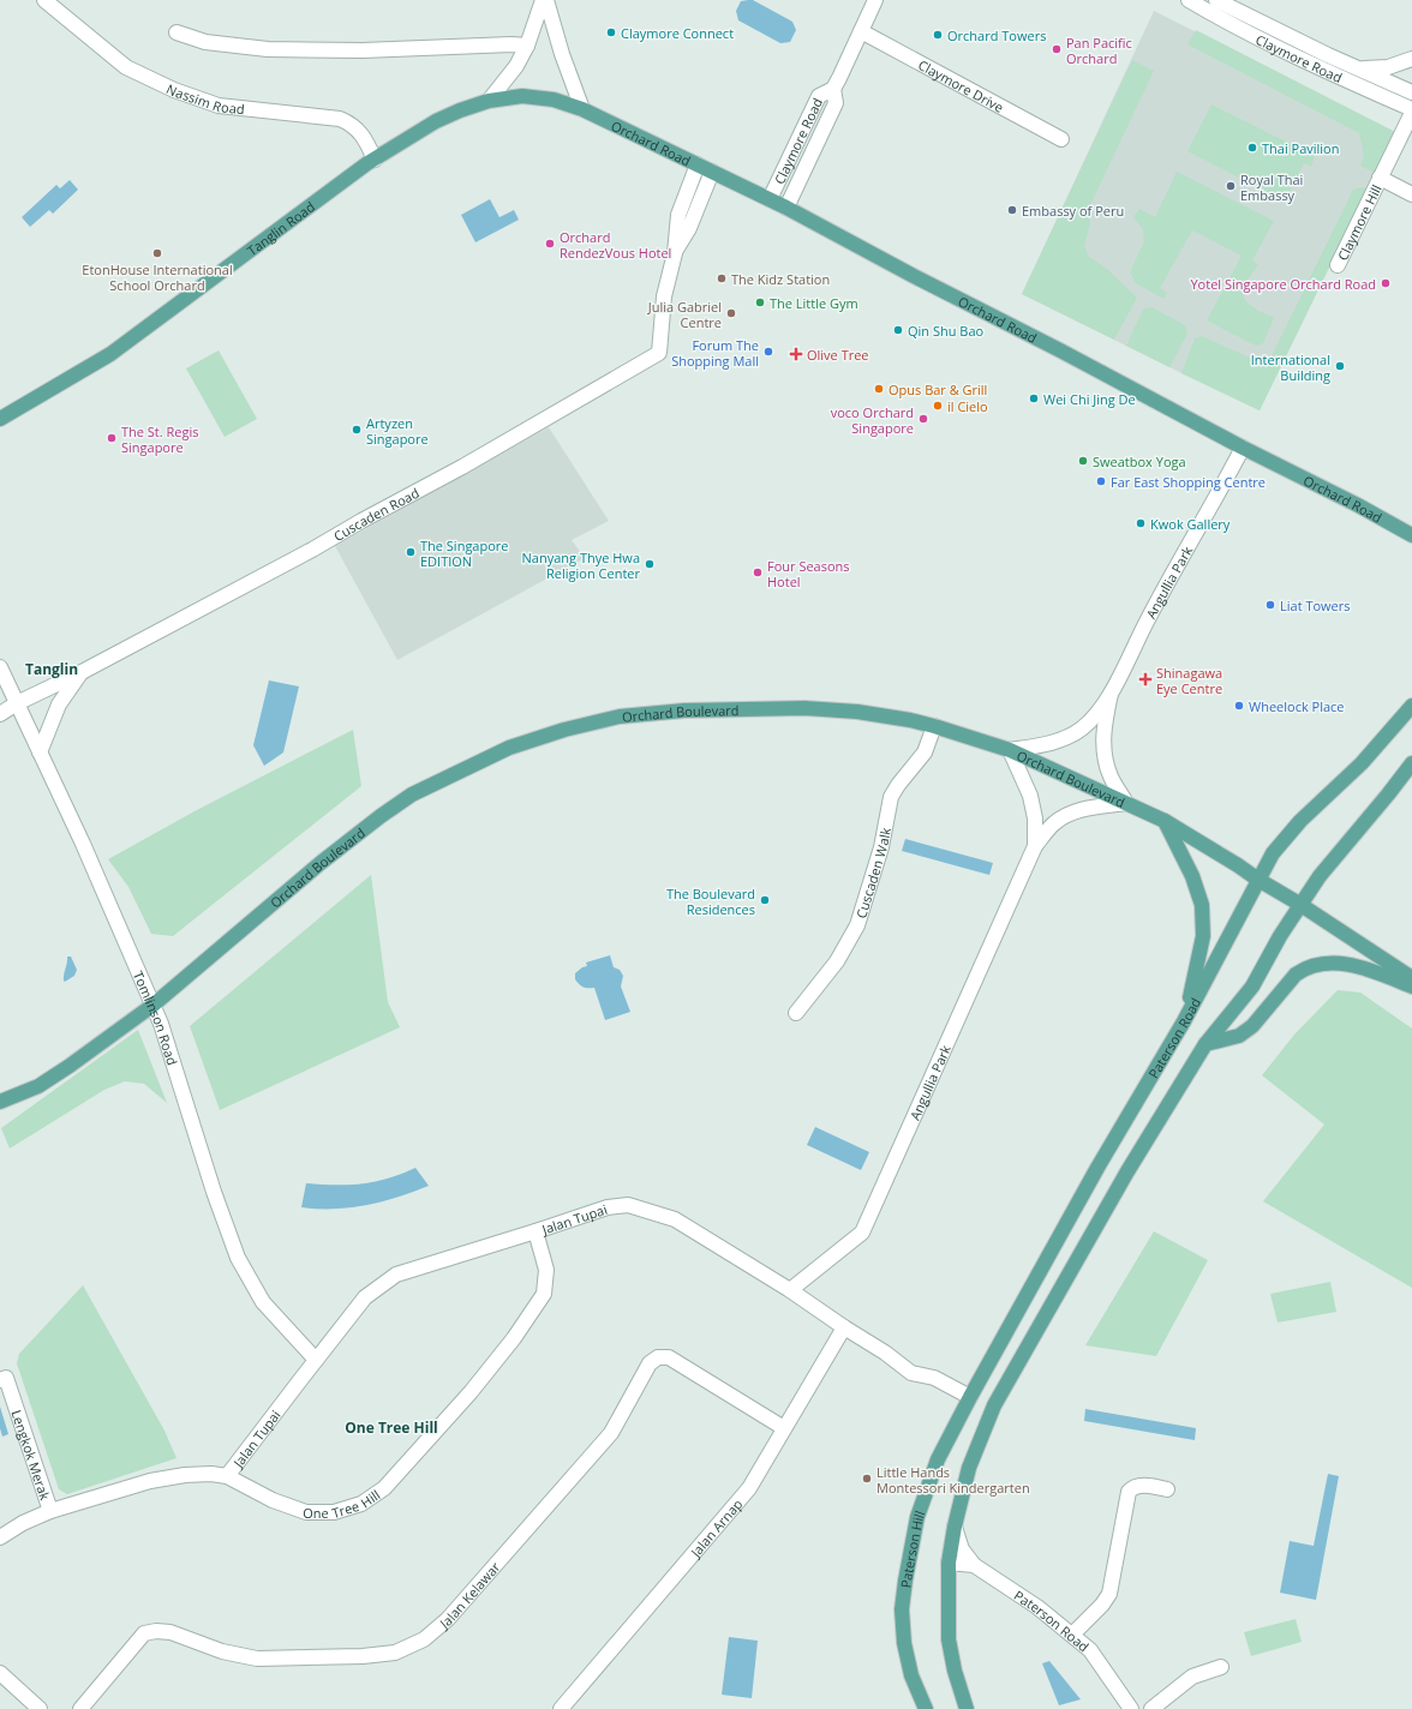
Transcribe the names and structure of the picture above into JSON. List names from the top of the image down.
{
  "streets": {
    "main road": [
      "Orchard Road",
      "Tanglin Road",
      "Orchard Boulevard",
      "Paterson Road",
      "Paterson Hill"
    ],
    "street": [
      "Claymore Road",
      "Claymore Drive",
      "Nassim Road",
      "Claymore Hill",
      "Cuscaden Road",
      "Angullia Park",
      "Cuscaden Walk",
      "Tomlinson Road",
      "Jalan Tupai",
      "Lengkok Merak",
      "One Tree Hill",
      "Jalan Arnap",
      "Jalan Kelawar"
    ]
  },
  "crossings": [
    ["Claymore Road", "Claymore Drive"],
    ["Claymore Road", "Orchard Road"],
    ["Claymore Road", "Claymore Hill"],
    ["Nassim Road", "Tanglin Road"],
    ["Orchard Road", "Tanglin Road"],
    ["Orchard Road", "Cuscaden Road"],
    ["Orchard Road", "Angullia Park"],
    ["Cuscaden Road", "Tomlinson Road"],
    ["Angullia Park", "Orchard Boulevard"],
    ["Angullia Park", "Jalan Tupai"],
    ["Orchard Boulevard", "Cuscaden Walk"],
    ["Orchard Boulevard", "Tomlinson Road"],
    ["Orchard Boulevard", "Paterson Road"],
    ["Tomlinson Road", "Jalan Tupai"],
    ["Paterson Road", "Jalan Tupai"],
    ["Paterson Road", "Paterson Hill"],
    ["Jalan Tupai", "One Tree Hill"],
    ["Jalan Tupai", "Jalan Arnap"],
    ["Jalan Tupai", "Paterson Hill"],
    ["Lengkok Merak", "One Tree Hill"],
    ["Jalan Arnap", "Jalan Kelawar"]
  ],
  "districts": ["Tanglin", "One Tree Hill"],
  "places": {
    "other": [
      "Claymore Connect",
      "Orchard Towers",
      "Pan Pacific Orchard",
      "Thai Pavilion",
      "Royal Thai Embassy",
      "Embassy of Peru",
      "Orchard RendezVous Hotel",
      "EtonHouse International School Orchard",
      "The Kidz Station",
      "Yotel Singapore Orchard Road",
      "The Little Gym",
      "Julia Gabriel Centre",
      "Qin Shu Bao",
      "Forum The Shopping Mall",
      "International Building",
      "Opus Bar & Grill",
      "Wei Chi Jing De",
      "il Cielo",
      "voco Orchard Singapore",
      "Artyzen Singapore",
      "The St. Regis Singapore",
      "Sweatbox Yoga",
      "Far East Shopping Centre",
      "Kwok Gallery",
      "The Singapore EDITION",
      "Nanyang Thye Hwa Religion Center",
      "Four Seasons Hotel",
      "Liat Towers",
      "Wheelock Place",
      "The Boulevard Residences",
      "Little Hands Montessori Kindergarten"
    ],
    "health": ["Olive Tree", "Shinagawa Eye Centre"]
  }
}
